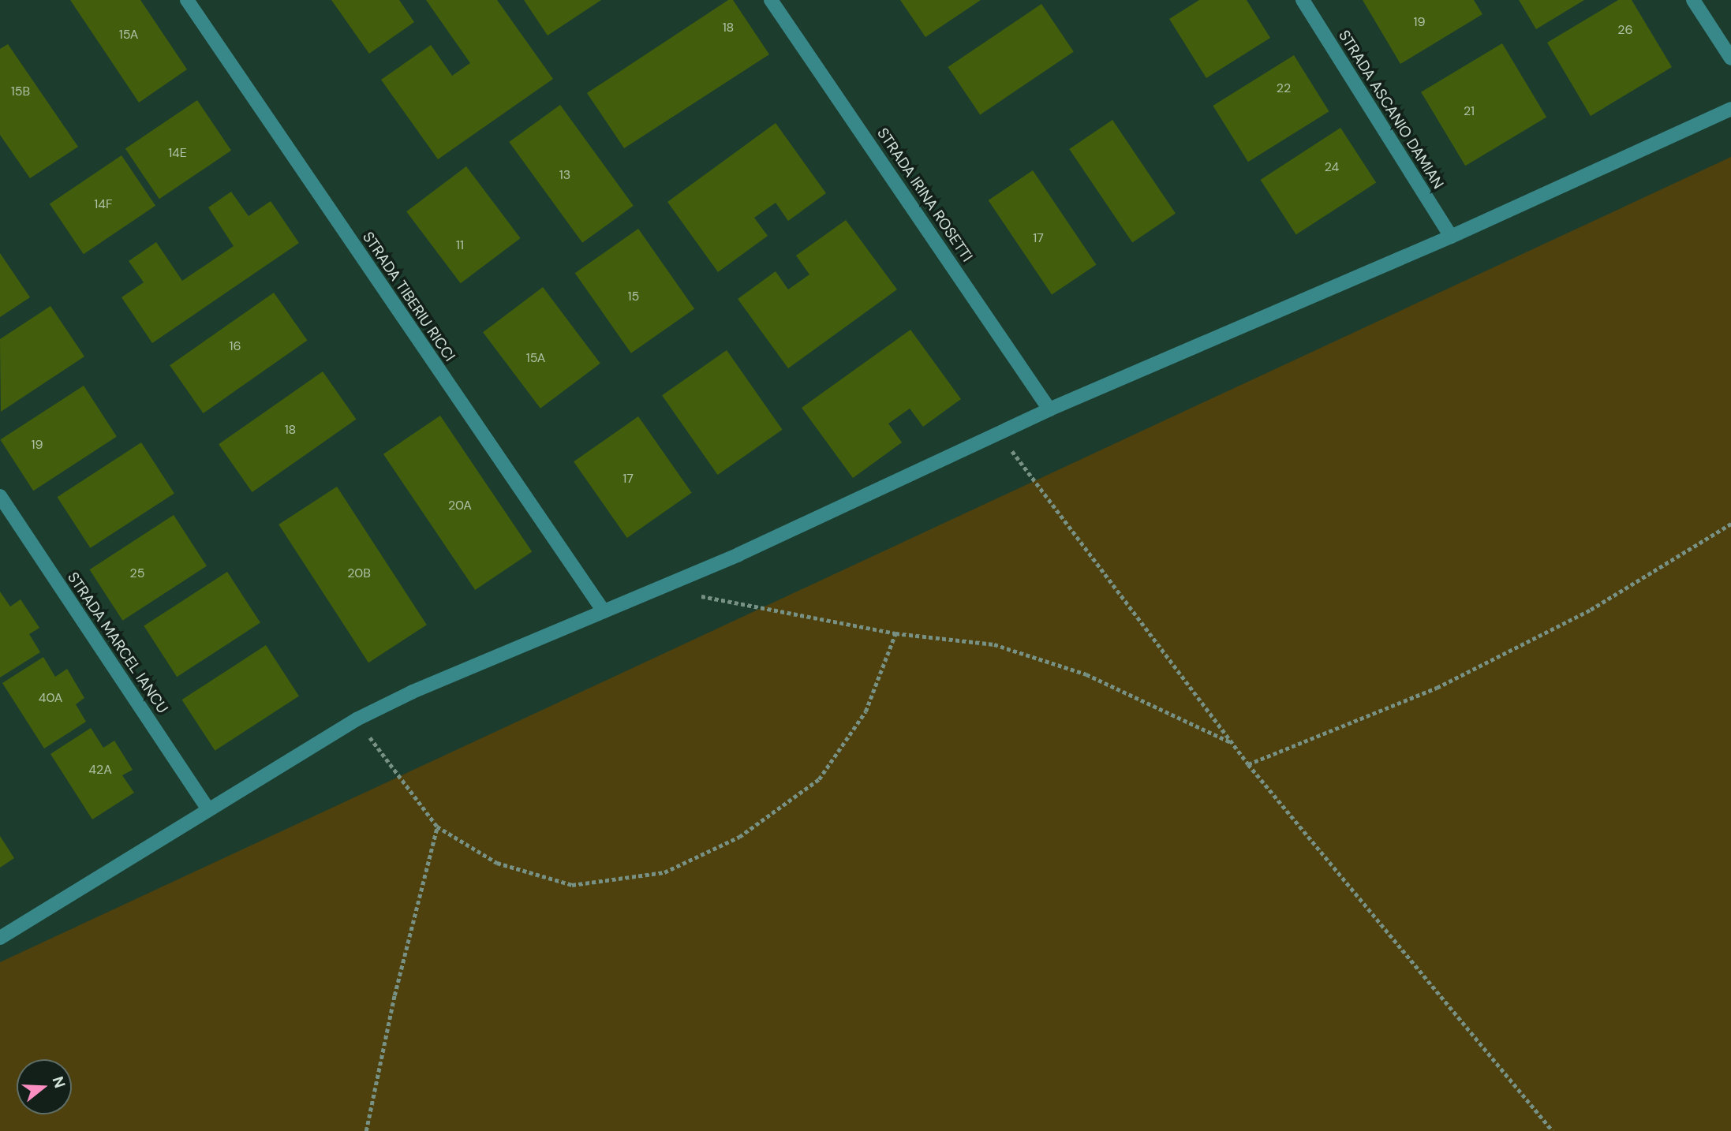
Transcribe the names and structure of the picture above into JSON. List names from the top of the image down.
{
  "streets": {
    "street": [
      "STRADA ASCANIO DAMIAN",
      "STRADA IRINA ROSETTI",
      "STRADA TIBERIU RICCI",
      "STRADA MARCEL IANCU"
    ]
  },
  "house_numbers": [
    "19",
    "18",
    "26",
    "15A",
    "22",
    "15B",
    "21",
    "14E",
    "24",
    "13",
    "14F",
    "17",
    "11",
    "15",
    "16",
    "15A",
    "18",
    "19",
    "17",
    "20A",
    "25",
    "20B",
    "40A",
    "42A"
  ],
  "north": "right"
}
